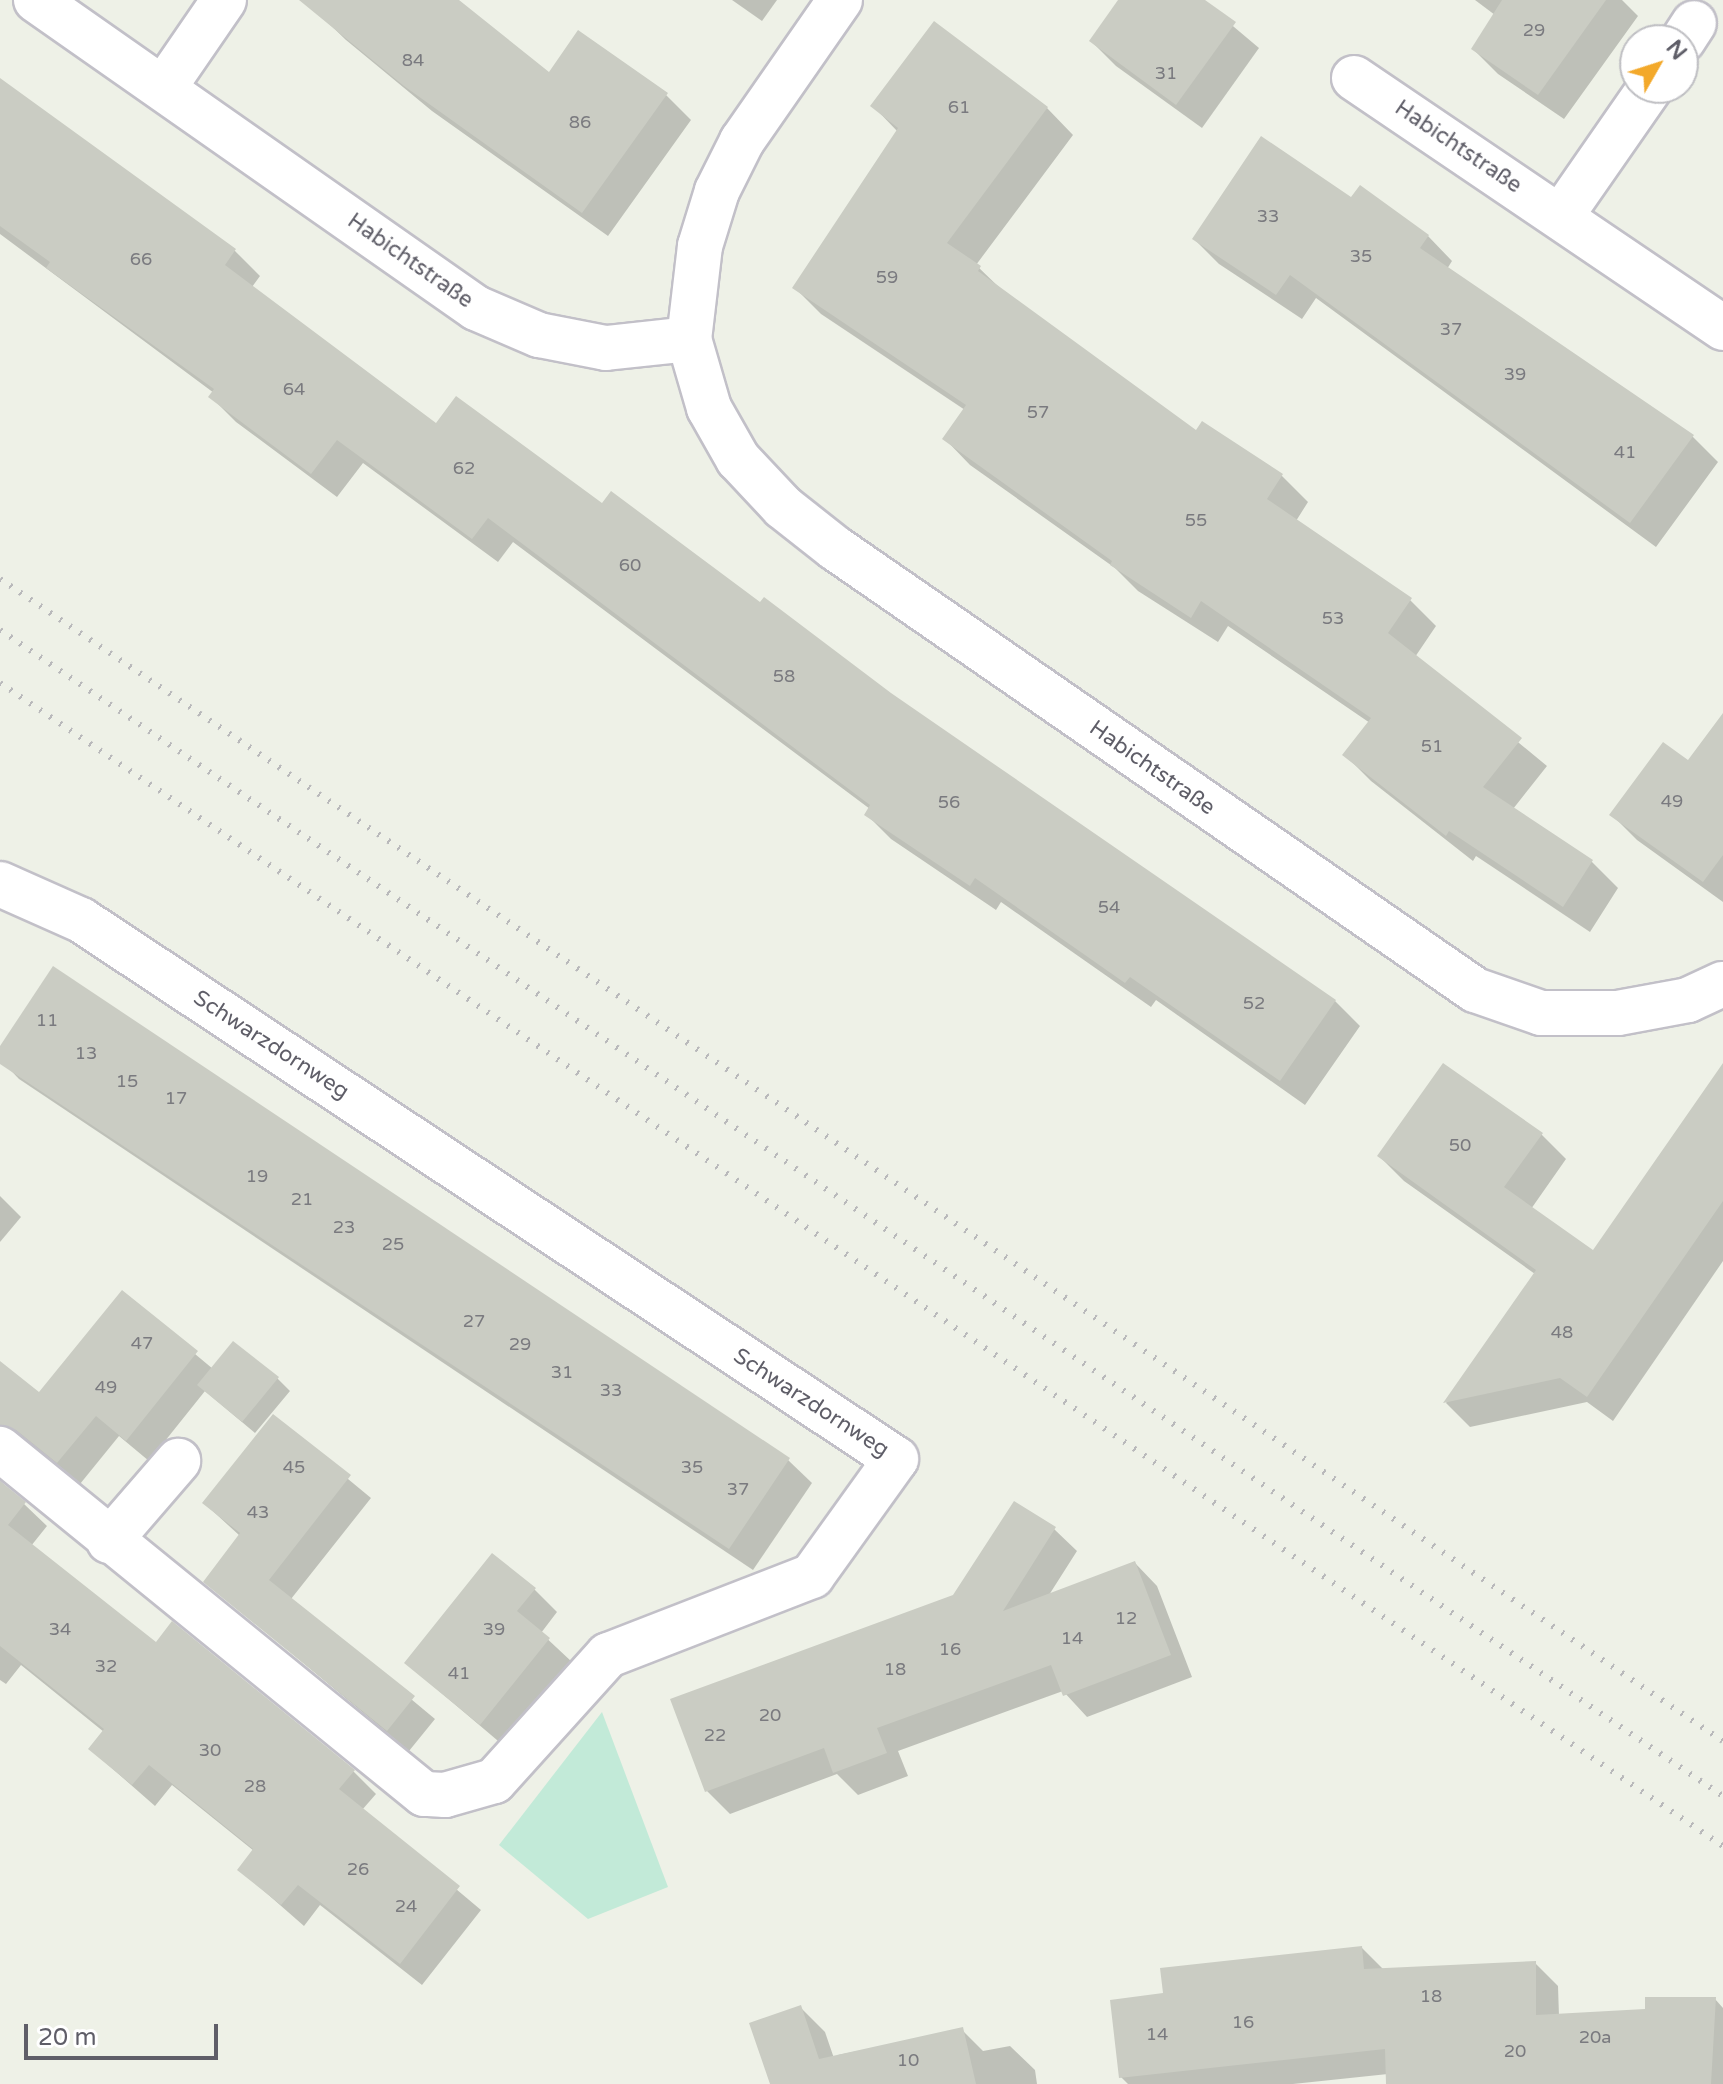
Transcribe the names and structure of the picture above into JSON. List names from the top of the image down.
{
  "streets": {
    "street": ["Habichtstraße", "Schwarzdornweg"]
  },
  "house_numbers": [
    "29",
    "84",
    "31",
    "61",
    "86",
    "33",
    "35",
    "66",
    "59",
    "37",
    "39",
    "64",
    "57",
    "41",
    "62",
    "55",
    "60",
    "53",
    "58",
    "51",
    "49",
    "56",
    "54",
    "52",
    "11",
    "13",
    "15",
    "17",
    "50",
    "19",
    "21",
    "23",
    "25",
    "27",
    "48",
    "47",
    "29",
    "31",
    "49",
    "33",
    "45",
    "35",
    "37",
    "43",
    "12",
    "34",
    "39",
    "14",
    "16",
    "32",
    "18",
    "41",
    "20",
    "22",
    "30",
    "28",
    "26",
    "24",
    "18",
    "16",
    "14",
    "20a",
    "20",
    "10"
  ],
  "scale_bar": "20 m",
  "north": "top right"
}
